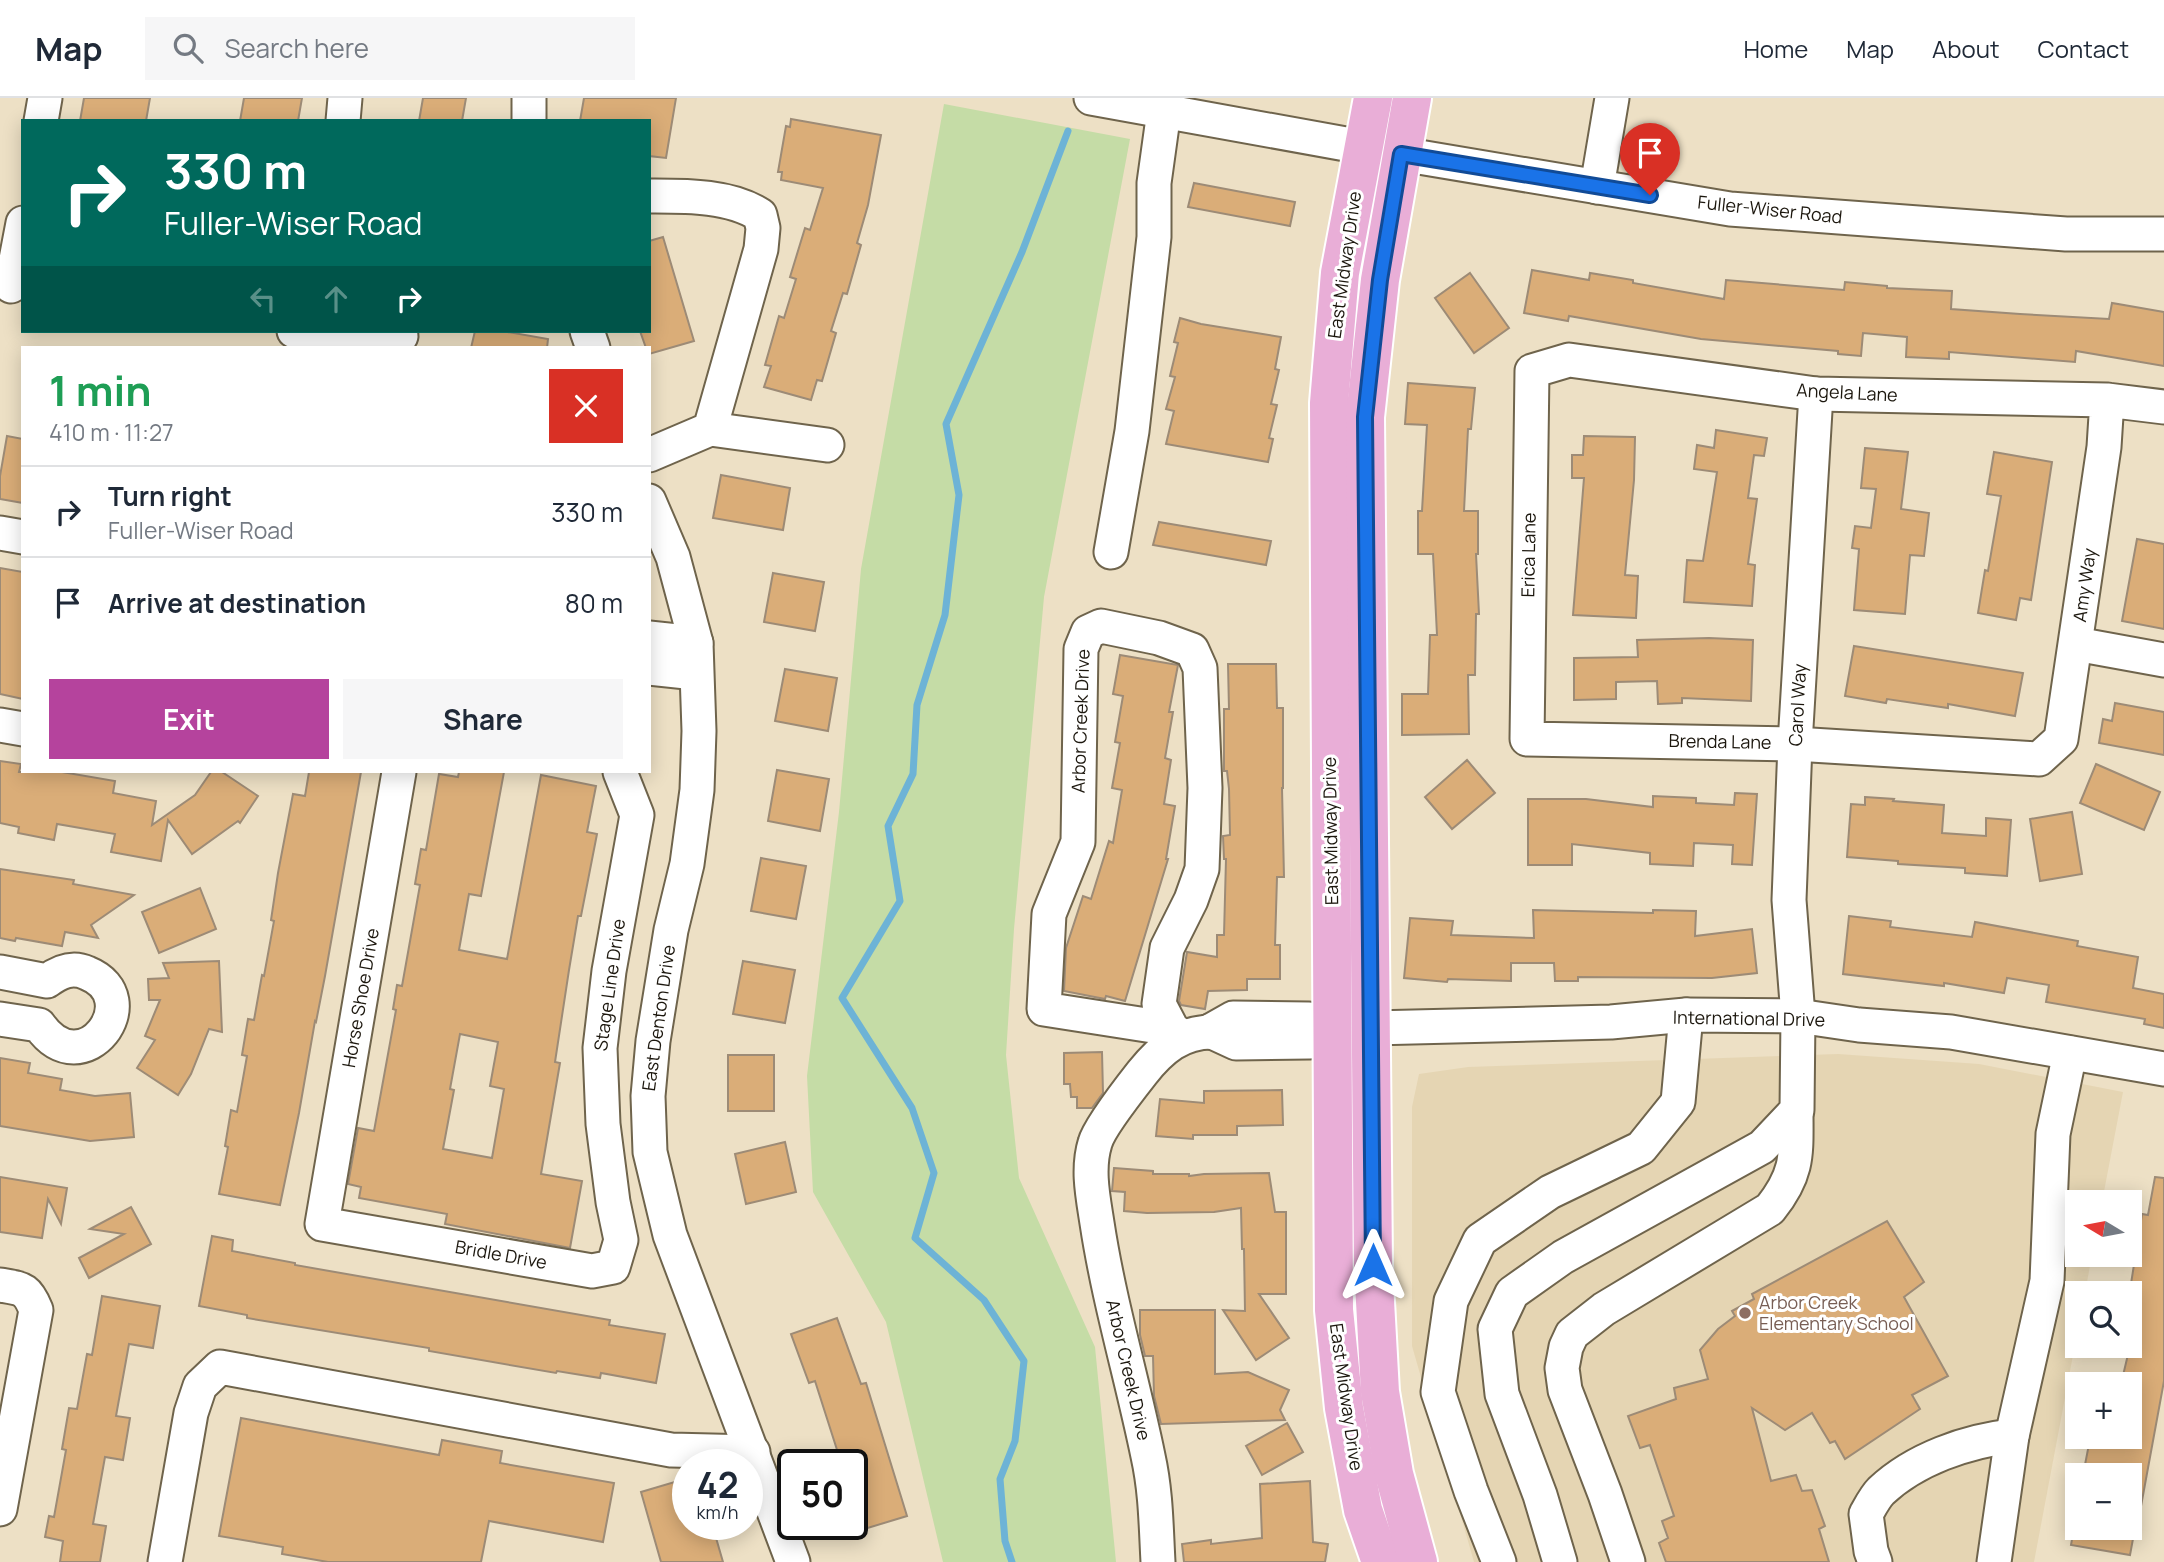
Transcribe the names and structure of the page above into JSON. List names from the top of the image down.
{
  "streets": {
    "main road": ["East Midway Drive"],
    "street": [
      "Fuller-Wiser Road",
      "Angela Lane",
      "Erica Lane",
      "Amy Way",
      "Carol Way",
      "Arbor Creek Drive",
      "Brenda Lane",
      "Stage Line Drive",
      "Horse Shoe Drive",
      "East Denton Drive",
      "International Drive",
      "Bridle Drive"
    ]
  },
  "crossings": [
    ["Fuller-Wiser Road", "East Midway Drive"],
    ["East Midway Drive", "Arbor Creek Drive"],
    ["East Midway Drive", "International Drive"],
    ["Angela Lane", "Erica Lane"],
    ["Angela Lane", "Amy Way"],
    ["Angela Lane", "Carol Way"],
    ["Erica Lane", "Brenda Lane"],
    ["Amy Way", "Brenda Lane"],
    ["Carol Way", "Brenda Lane"],
    ["Carol Way", "International Drive"],
    ["Stage Line Drive", "Bridle Drive"],
    ["Horse Shoe Drive", "Bridle Drive"]
  ],
  "places": ["Arbor Creek Elementary School"],
  "north": "left",
  "page": {
    "header": "Map",
    "search": "Search here",
    "nav": [
      "Home",
      "Map",
      "About",
      "Contact"
    ],
    "turn": ["330 m", "Fuller-Wiser Road"],
    "heading": ["1 min", "410 m · 11:27"],
    "list": [
      {
        "name": "Turn right",
        "note": "Fuller-Wiser Road",
        "value": "330 m"
      },
      {
        "name": "Arrive at destination",
        "value": "80 m"
      }
    ],
    "buttons": ["Exit", "Share"],
    "map_buttons": ["+", "−"],
    "speed": "42 km/h",
    "limit": "50"
  }
}
